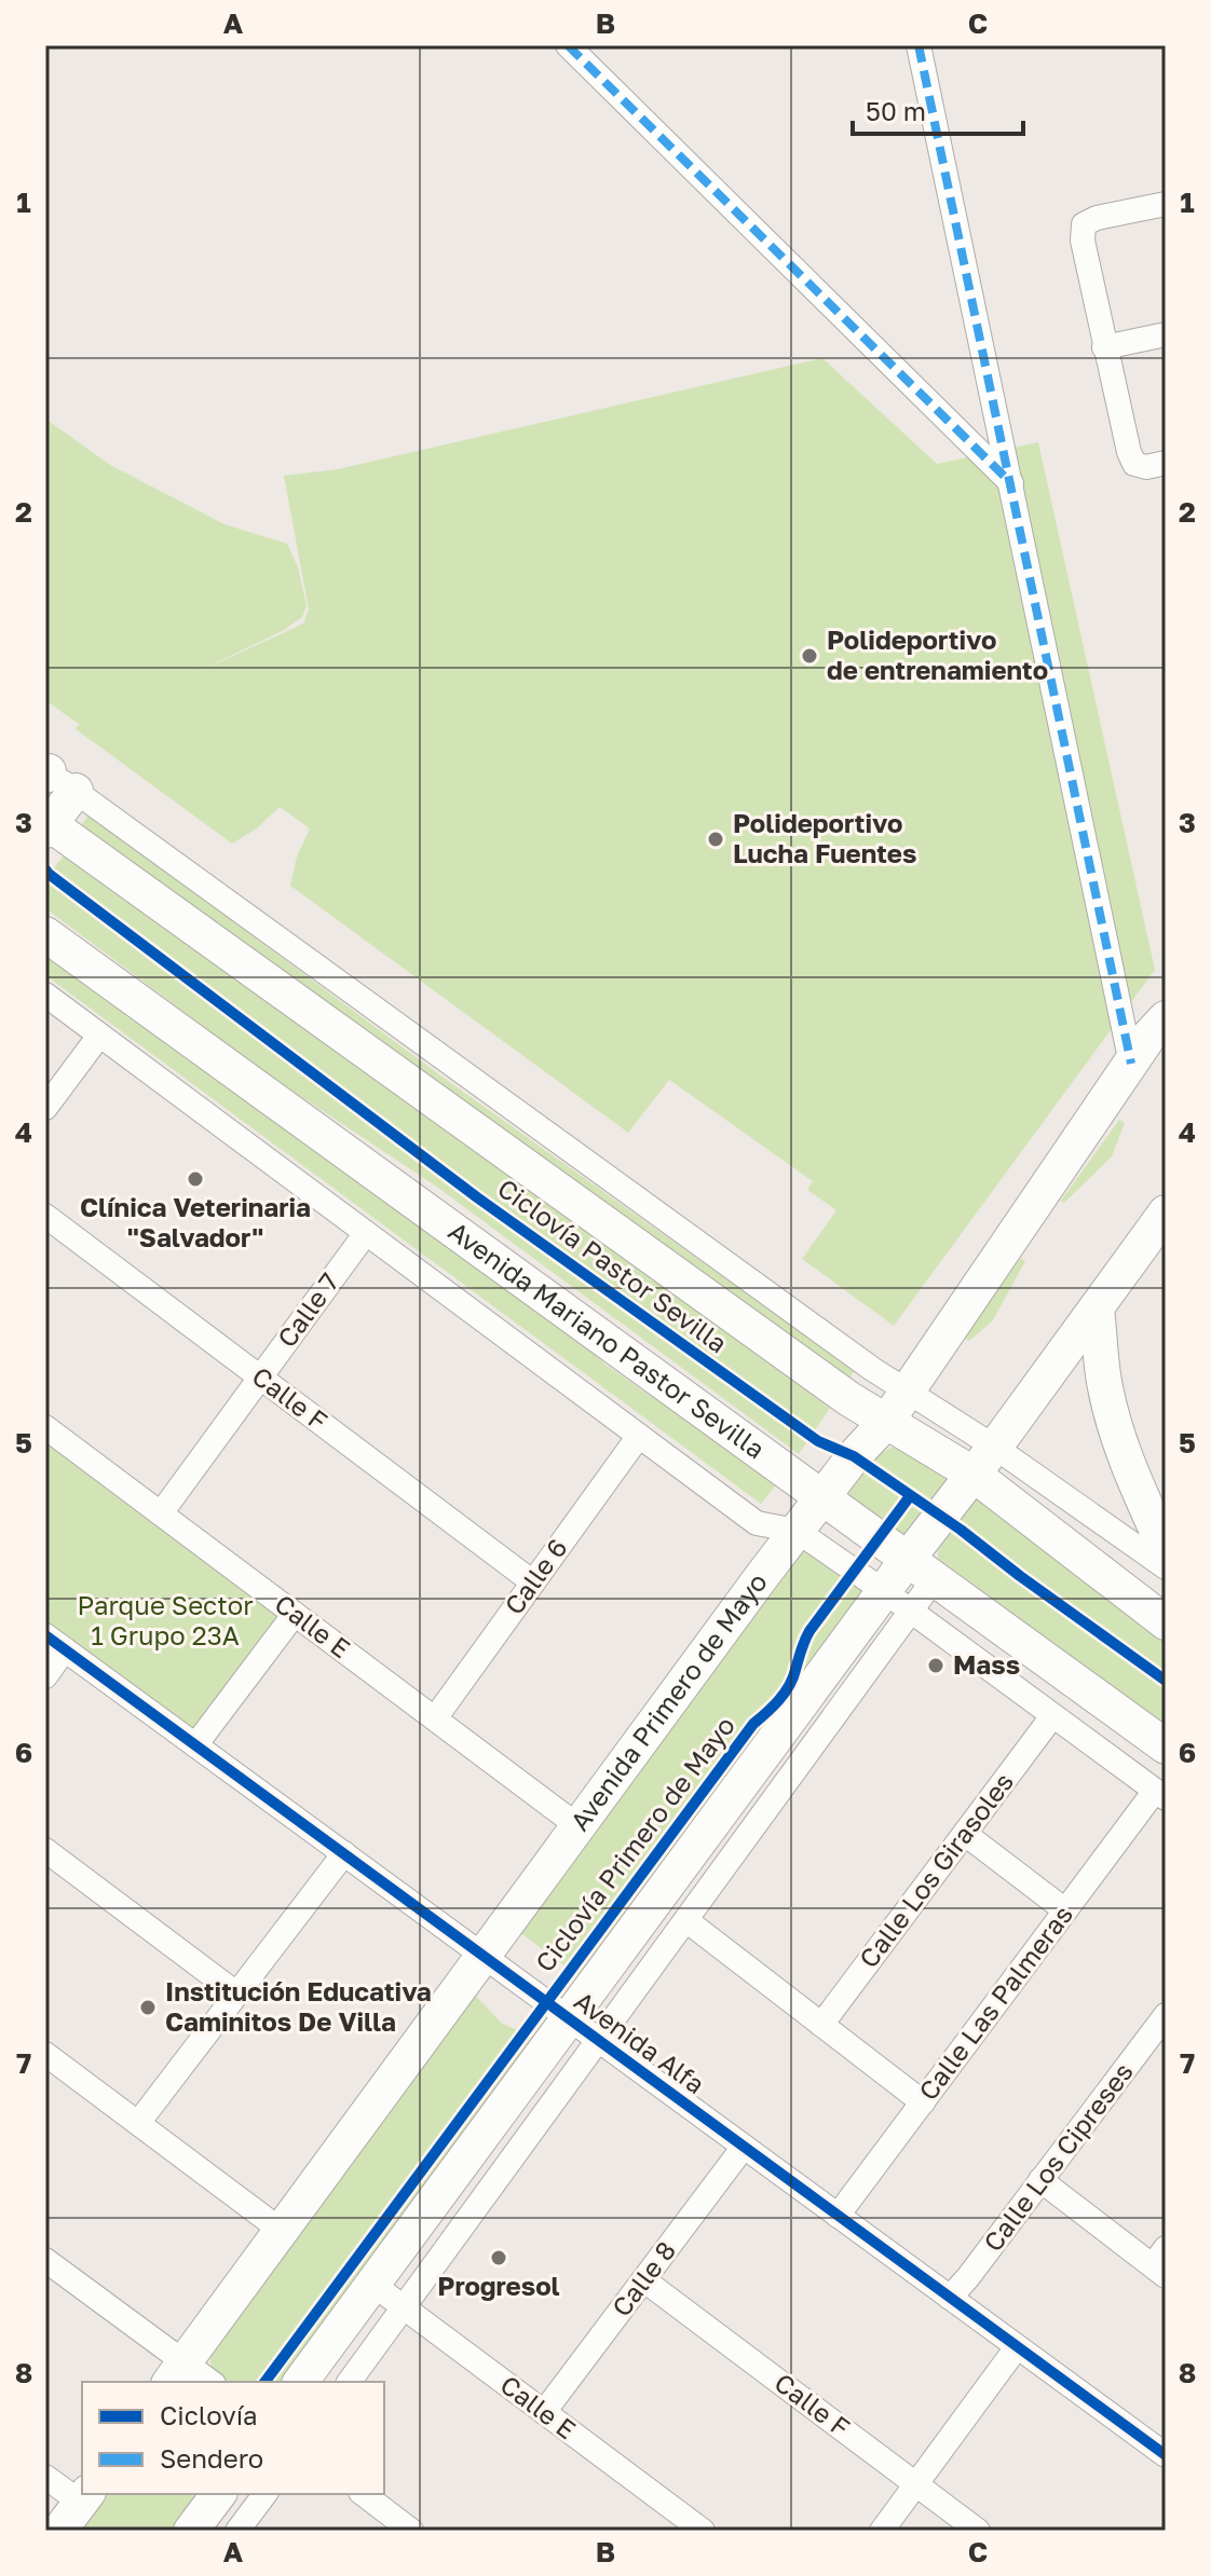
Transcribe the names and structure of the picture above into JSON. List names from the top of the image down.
{
  "streets": {
    "main road": ["Avenida Mariano Pastor Sevilla", "Avenida Primero de Mayo"],
    "street": [
      "Calle 7",
      "Calle F",
      "Calle 6",
      "Calle E",
      "Calle Los Girasoles",
      "Calle Las Palmeras",
      "Avenida Alfa",
      "Calle Los Cipreses",
      "Calle 8"
    ],
    "cycle path": ["Ciclovía Pastor Sevilla", "Ciclovía Primero de Mayo"]
  },
  "crossings": [
    ["Calle 7", "Calle F"],
    ["Calle 7", "Calle E"],
    ["Avenida Mariano Pastor Sevilla", "Avenida Primero de Mayo"],
    ["Calle F", "Calle 6"],
    ["Calle F", "Calle 8"],
    ["Calle 6", "Calle E"],
    ["Calle E", "Avenida Primero de Mayo"],
    ["Calle E", "Calle 8"],
    ["Avenida Primero de Mayo", "Avenida Alfa"],
    ["Calle Las Palmeras", "Avenida Alfa"],
    ["Avenida Alfa", "Calle Los Cipreses"],
    ["Avenida Alfa", "Calle 8"]
  ],
  "parks": ["Parque Sector 1 Grupo 23A"],
  "places": [
    "Polideportivo de entrenamiento",
    "Polideportivo Lucha Fuentes",
    "Clínica Veterinaria \"Salvador\"",
    "Mass",
    "Institución Educativa Caminitos De Villa",
    "Progresol"
  ],
  "legend": ["Ciclovía", "Sendero"],
  "scale_bar": "50 m",
  "grid": {
    "columns": ["A", "B", "C"],
    "rows": [
      "1",
      "2",
      "3",
      "4",
      "5",
      "6",
      "7",
      "8"
    ]
  }
}
